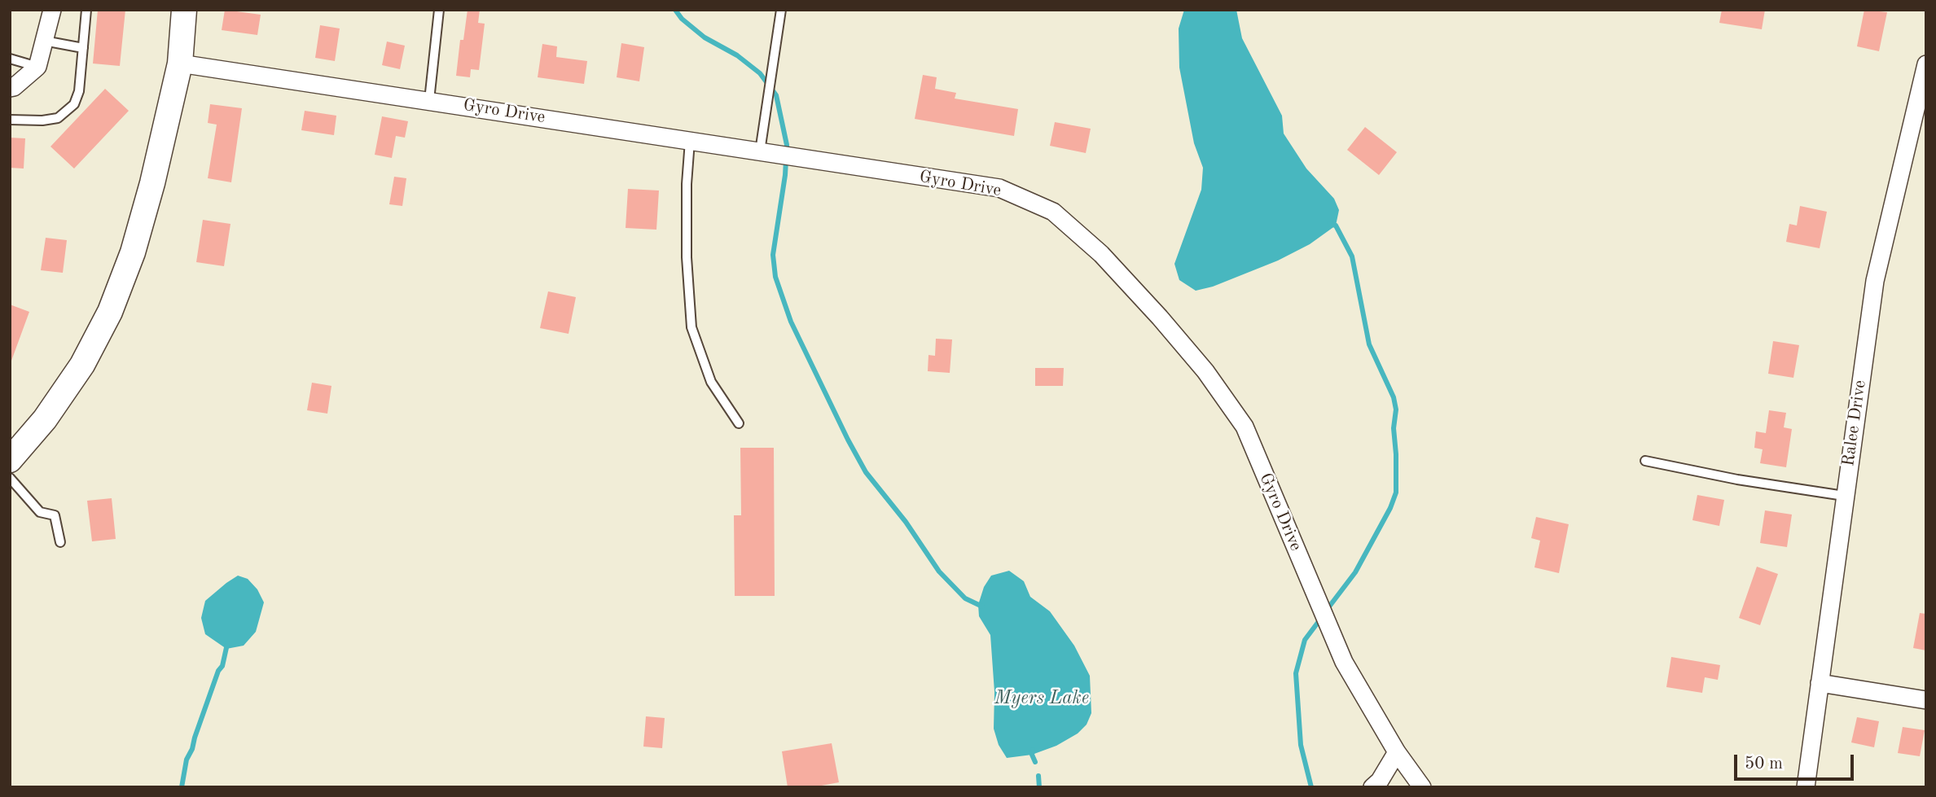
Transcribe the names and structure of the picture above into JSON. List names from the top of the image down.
{
  "streets": {
    "street": ["Gyro Drive", "Ralee Drive"]
  },
  "water": ["Myers Lake"],
  "scale_bar": "50 m"
}
